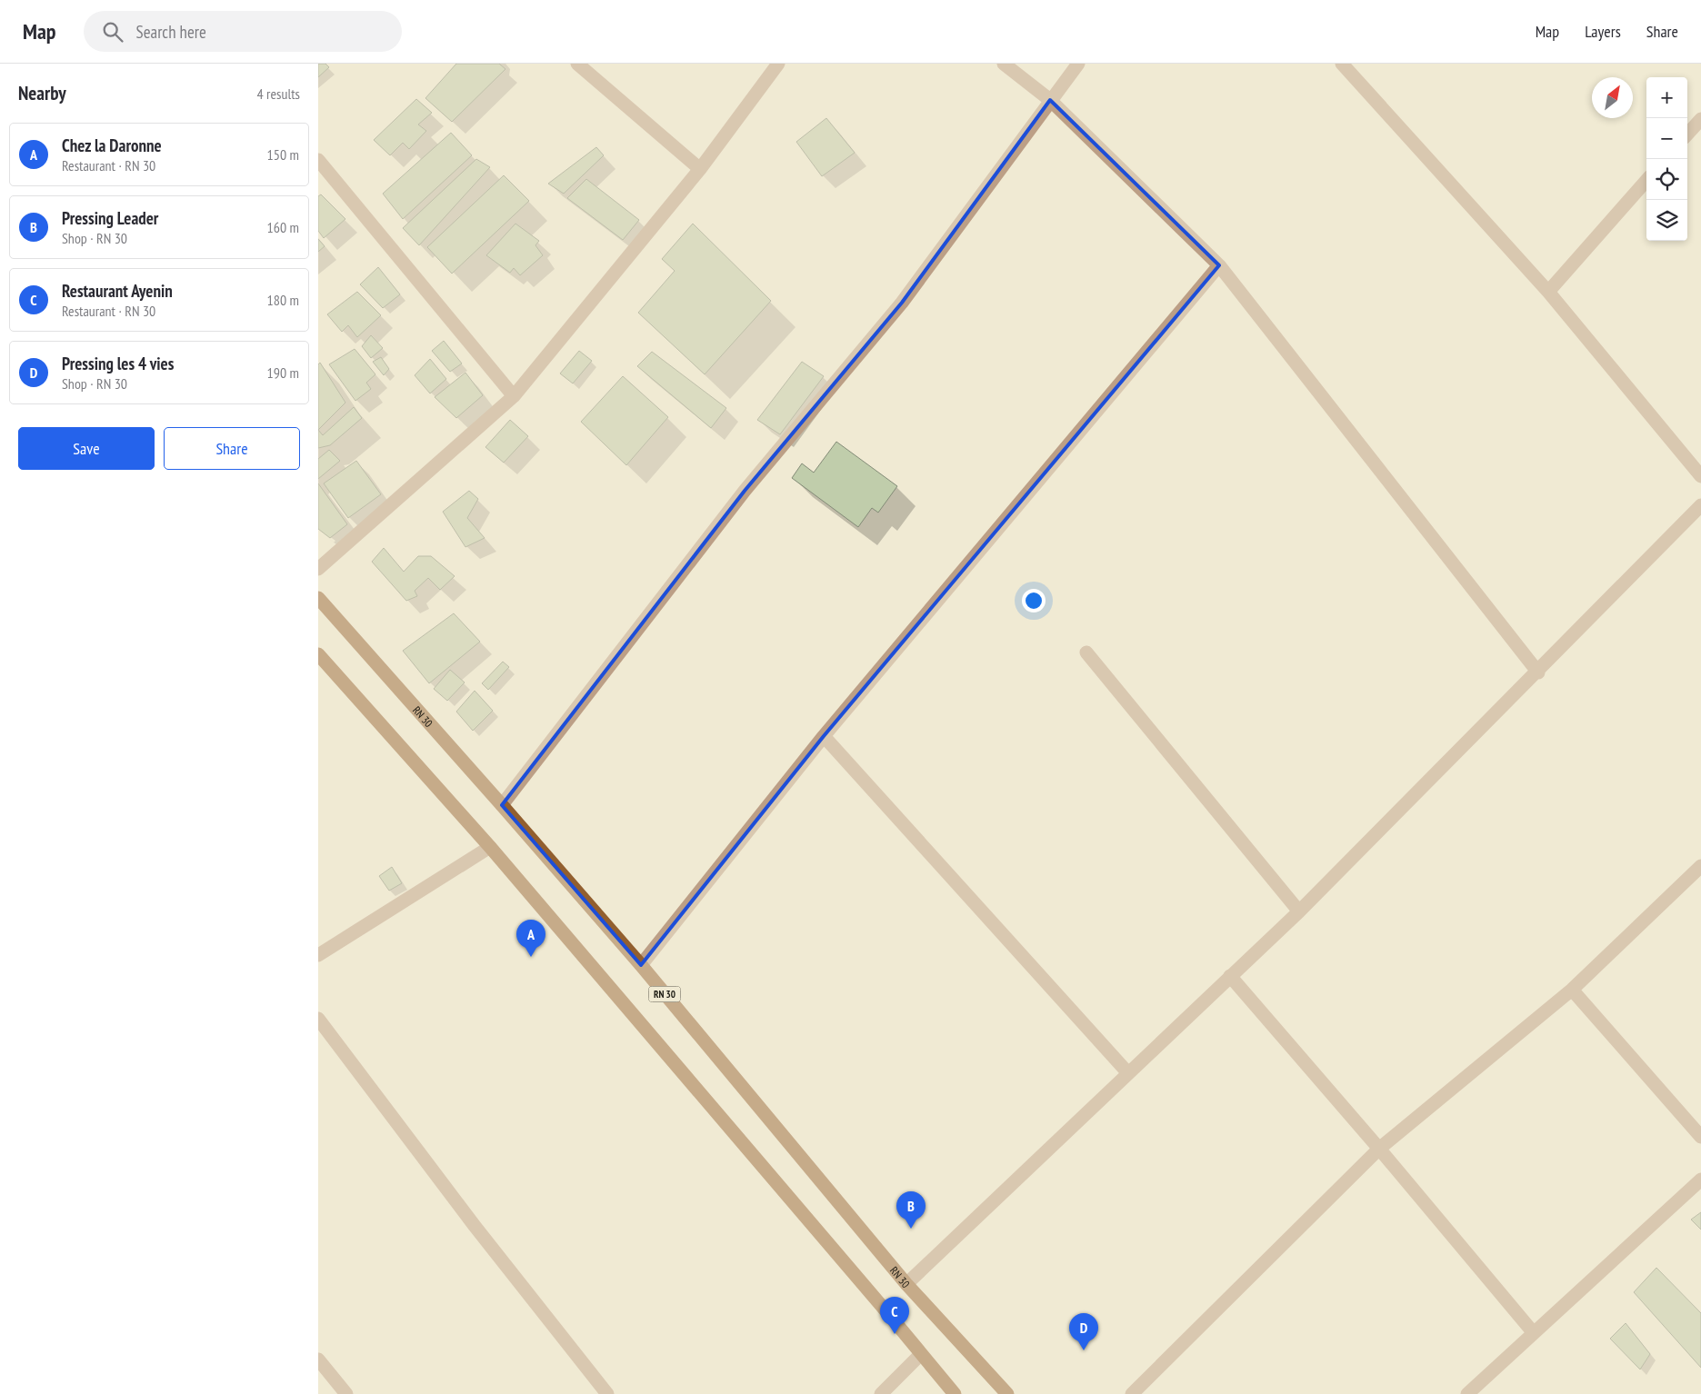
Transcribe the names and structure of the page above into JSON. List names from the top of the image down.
{
  "streets": {
    "main road": ["RN 30"]
  },
  "north": "top right",
  "page": {
    "header": "Map",
    "search": "Search here",
    "nav": ["Map", "Layers", "Share"],
    "heading": ["Nearby", "4 results"],
    "map_buttons": ["+", "−"],
    "list": [
      {
        "mark": "A",
        "name": "Chez la Daronne",
        "note": "Restaurant · RN 30",
        "value": "150 m"
      },
      {
        "mark": "B",
        "name": "Pressing Leader",
        "note": "Shop · RN 30",
        "value": "160 m"
      },
      {
        "mark": "C",
        "name": "Restaurant Ayenin",
        "note": "Restaurant · RN 30",
        "value": "180 m"
      },
      {
        "mark": "D",
        "name": "Pressing les 4 vies",
        "note": "Shop · RN 30",
        "value": "190 m"
      }
    ],
    "buttons": ["Save", "Share"],
    "pins": [
      "A",
      "B",
      "C",
      "D"
    ]
  }
}
